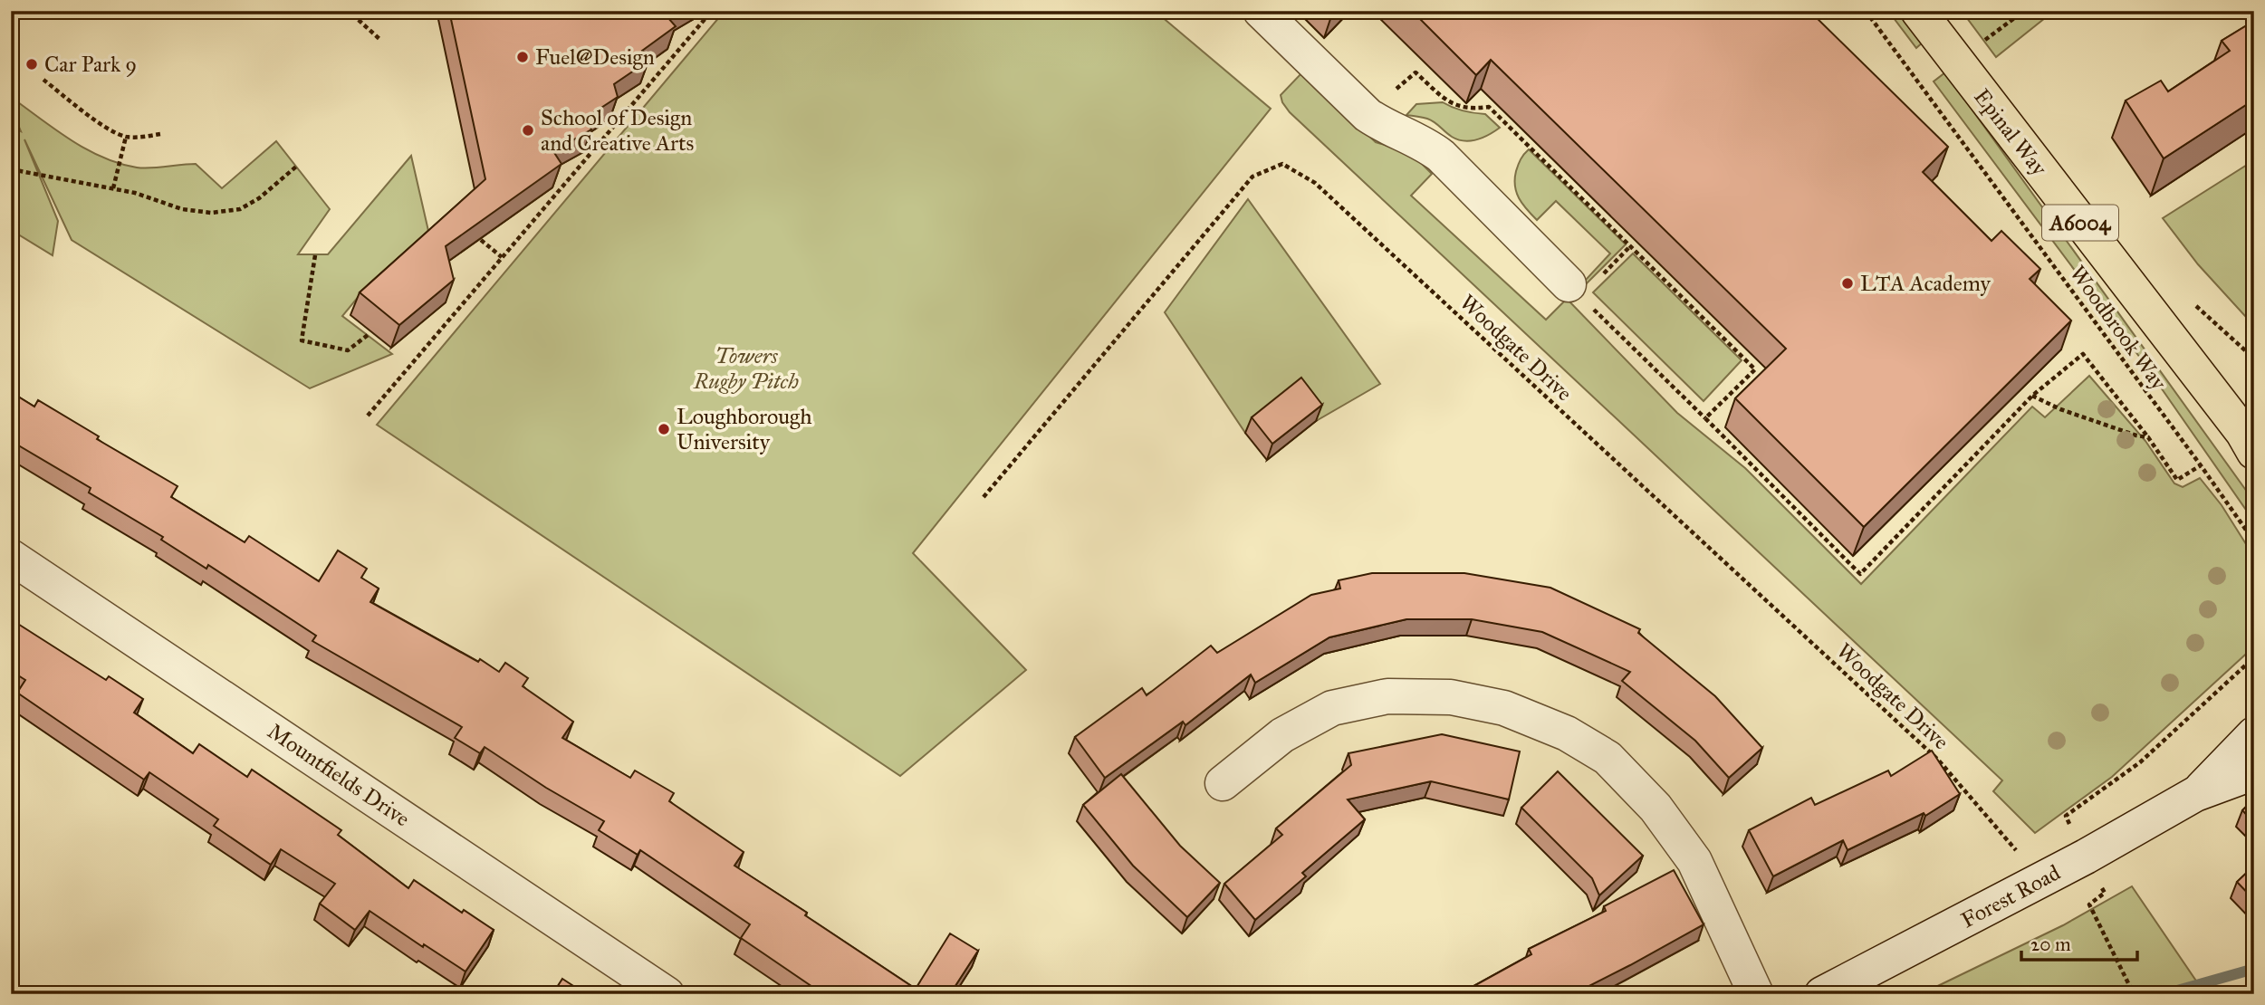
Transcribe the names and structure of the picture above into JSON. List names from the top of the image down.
{
  "streets": {
    "main road": ["Epinal Way", "A6004"],
    "street": ["Mountfields Drive", "Forest Road"],
    "path": ["Woodbrook Way", "Woodgate Drive"]
  },
  "crossings": [
    ["Woodgate Drive", "Forest Road"]
  ],
  "parks": ["Towers Rugby Pitch"],
  "places": [
    "Fuel@Design",
    "Car Park 9",
    "School of Design and Creative Arts",
    "LTA Academy",
    "Loughborough University"
  ],
  "scale_bar": "20 m"
}
